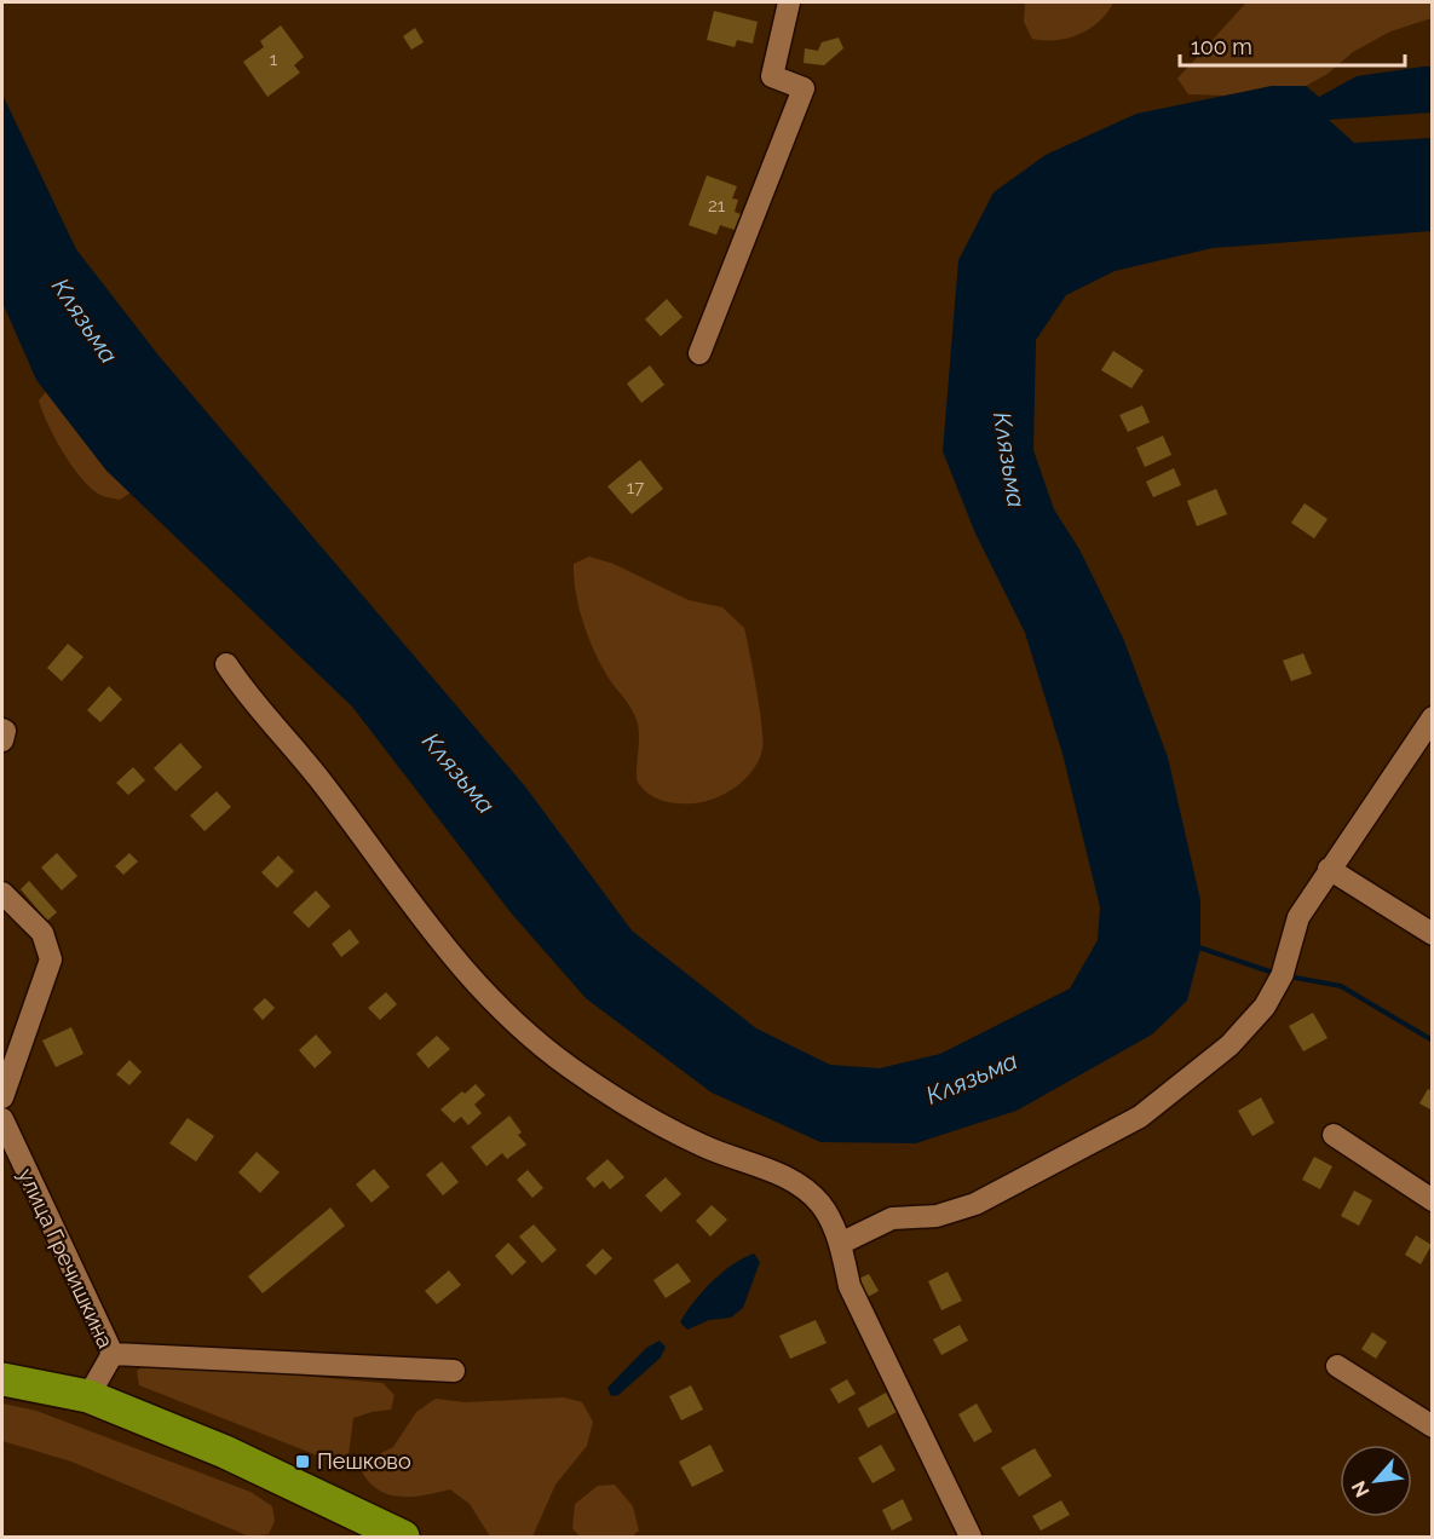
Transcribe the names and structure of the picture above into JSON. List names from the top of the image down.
{
  "streets": {
    "street": ["улица Гречишкина"]
  },
  "water": ["Клязьма"],
  "places": {
    "transit": ["Пешково"]
  },
  "house_numbers": ["1", "21", "17"],
  "scale_bar": "100 m",
  "north": "bottom left"
}
